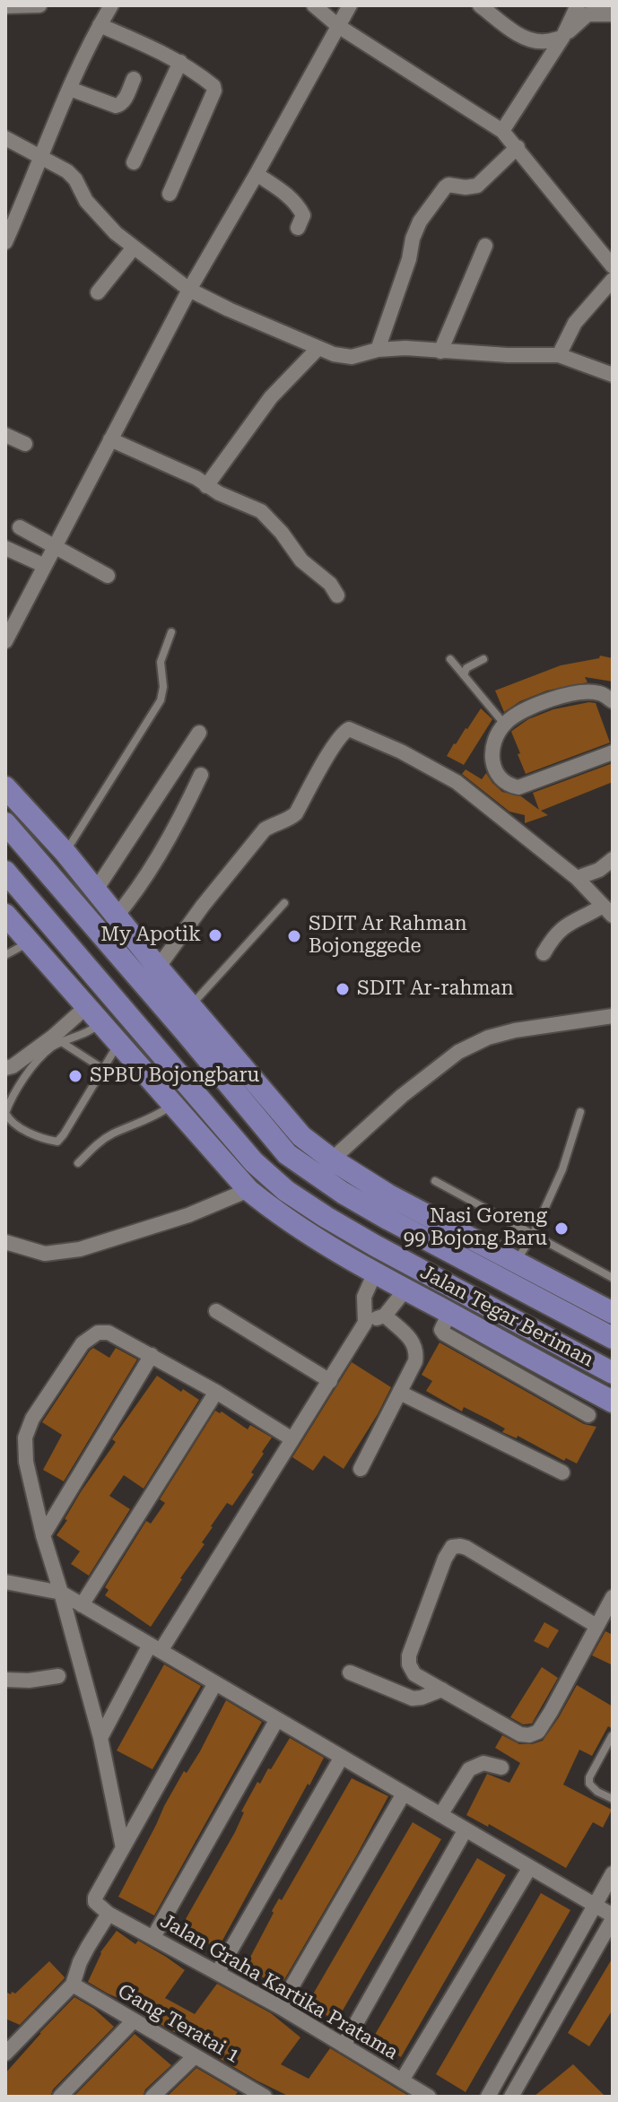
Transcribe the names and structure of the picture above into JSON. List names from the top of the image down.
{
  "streets": {
    "main road": ["Jalan Tegar Beriman"],
    "street": ["Jalan Graha Kartika Pratama", "Gang Teratai 1"]
  },
  "places": [
    "My Apotik",
    "SDIT Ar Rahman Bojonggede",
    "SDIT Ar-rahman",
    "SPBU Bojongbaru",
    "Nasi Goreng 99 Bojong Baru"
  ]
}
